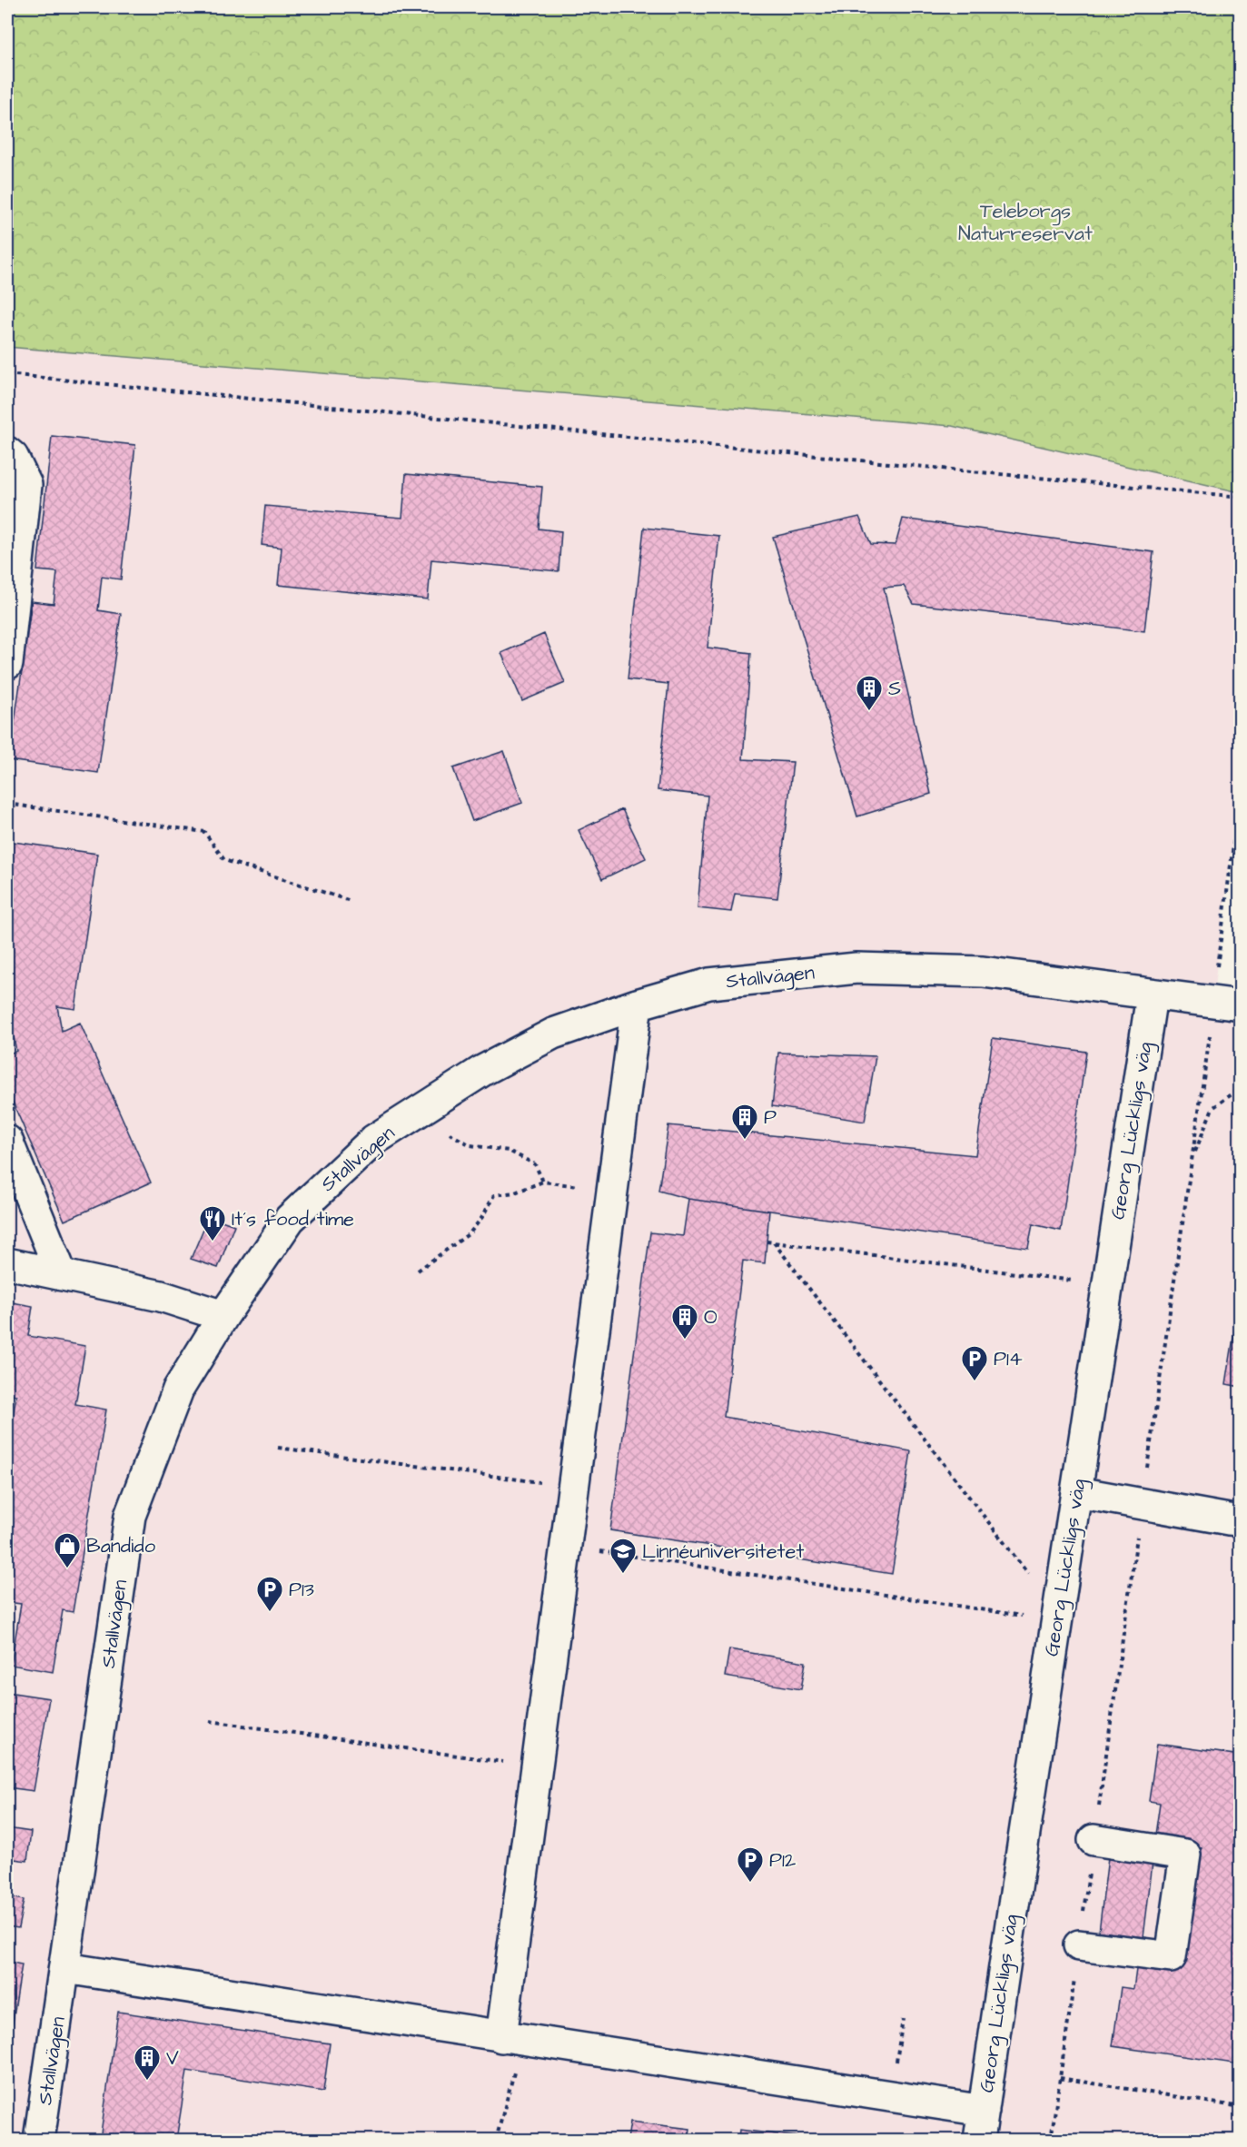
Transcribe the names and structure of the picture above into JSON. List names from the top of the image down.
{
  "streets": {
    "street": ["Stallvägen", "Georg Lückligs väg"]
  },
  "crossings": [
    ["Stallvägen", "Georg Lückligs väg"]
  ],
  "parks": ["Teleborgs Naturreservat"],
  "places": {
    "building": [
      "S",
      "P",
      "O",
      "V"
    ],
    "restaurant": ["It´s food time"],
    "parking": ["P14", "P13", "P12"],
    "shop": ["Bandido"],
    "school or university": ["Linnéuniversitetet"]
  }
}
